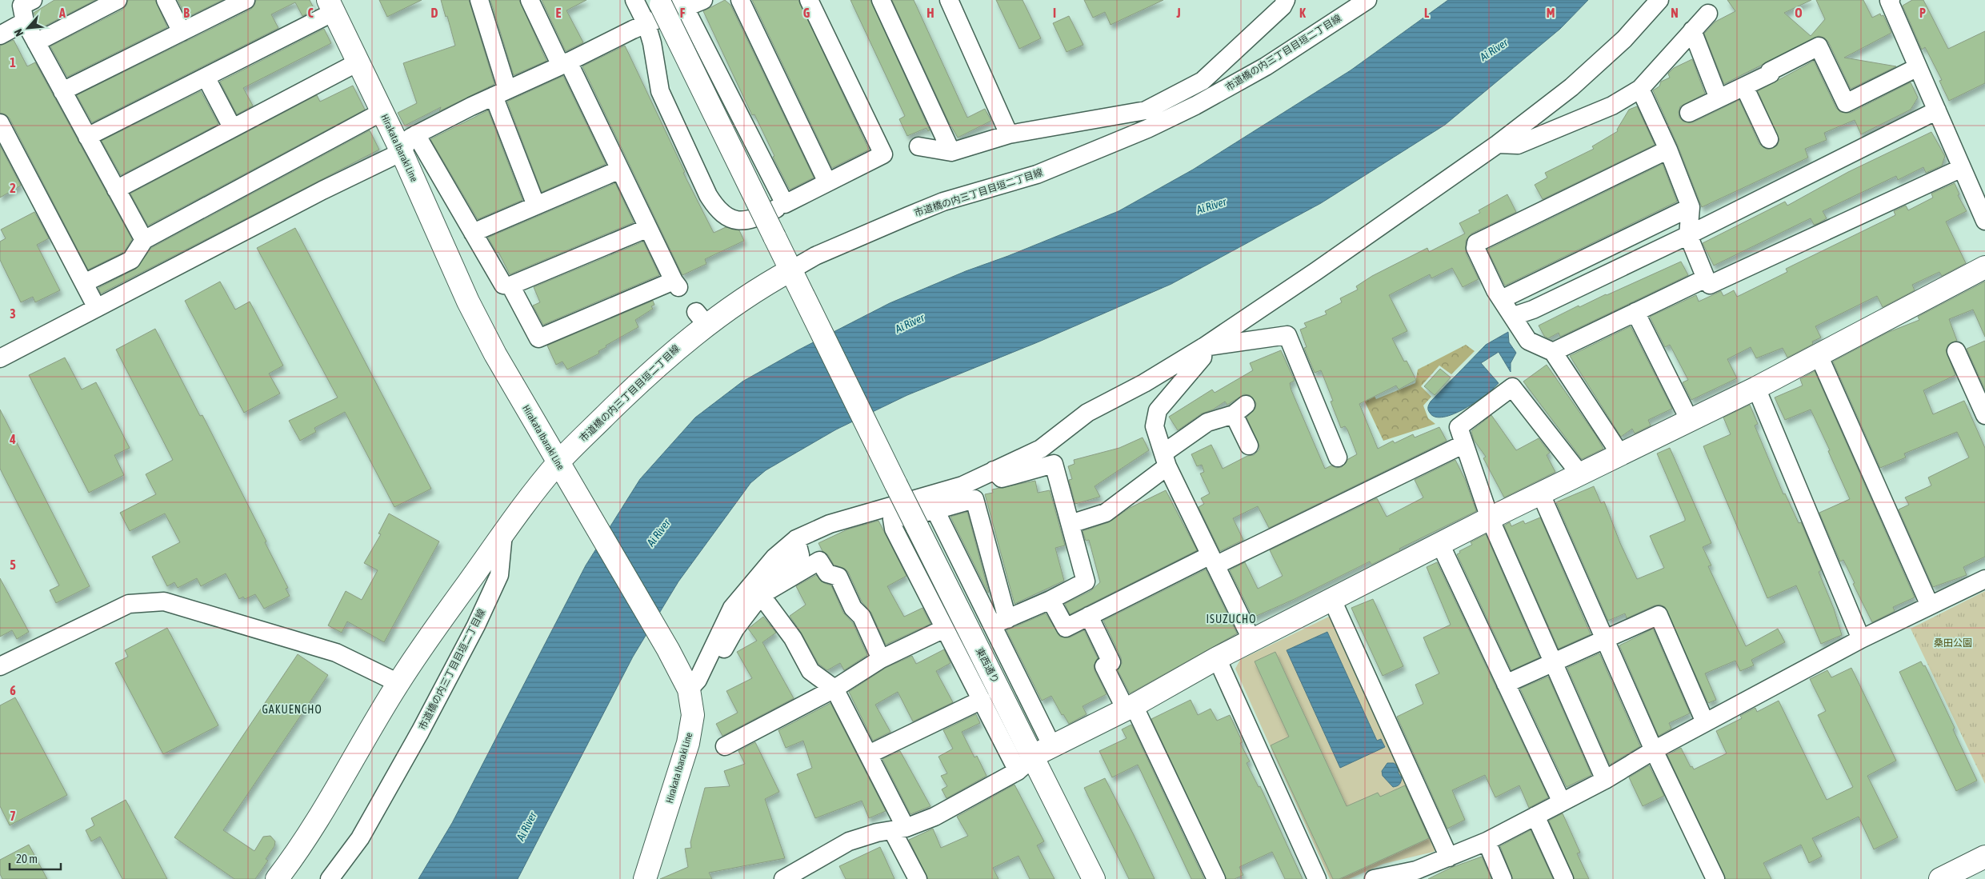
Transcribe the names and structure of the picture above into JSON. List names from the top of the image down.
{
  "streets": {
    "street": ["市道橋の内三丁目目垣二丁目線", "Hirakata Ibaraki Line", "東西通り"]
  },
  "crossings": [
    ["市道橋の内三丁目目垣二丁目線", "Hirakata Ibaraki Line"],
    ["市道橋の内三丁目目垣二丁目線", "東西通り"]
  ],
  "districts": ["ISUZUCHO", "GAKUENCHO"],
  "water": ["Ai River"],
  "parks": ["桑田公園"],
  "scale_bar": "20 m",
  "north": "bottom left",
  "grid": {
    "columns": [
      "A",
      "B",
      "C",
      "D",
      "E",
      "F",
      "G",
      "H",
      "I",
      "J",
      "K",
      "L",
      "M",
      "N",
      "O",
      "P"
    ],
    "rows": [
      "1",
      "2",
      "3",
      "4",
      "5",
      "6",
      "7"
    ]
  }
}
